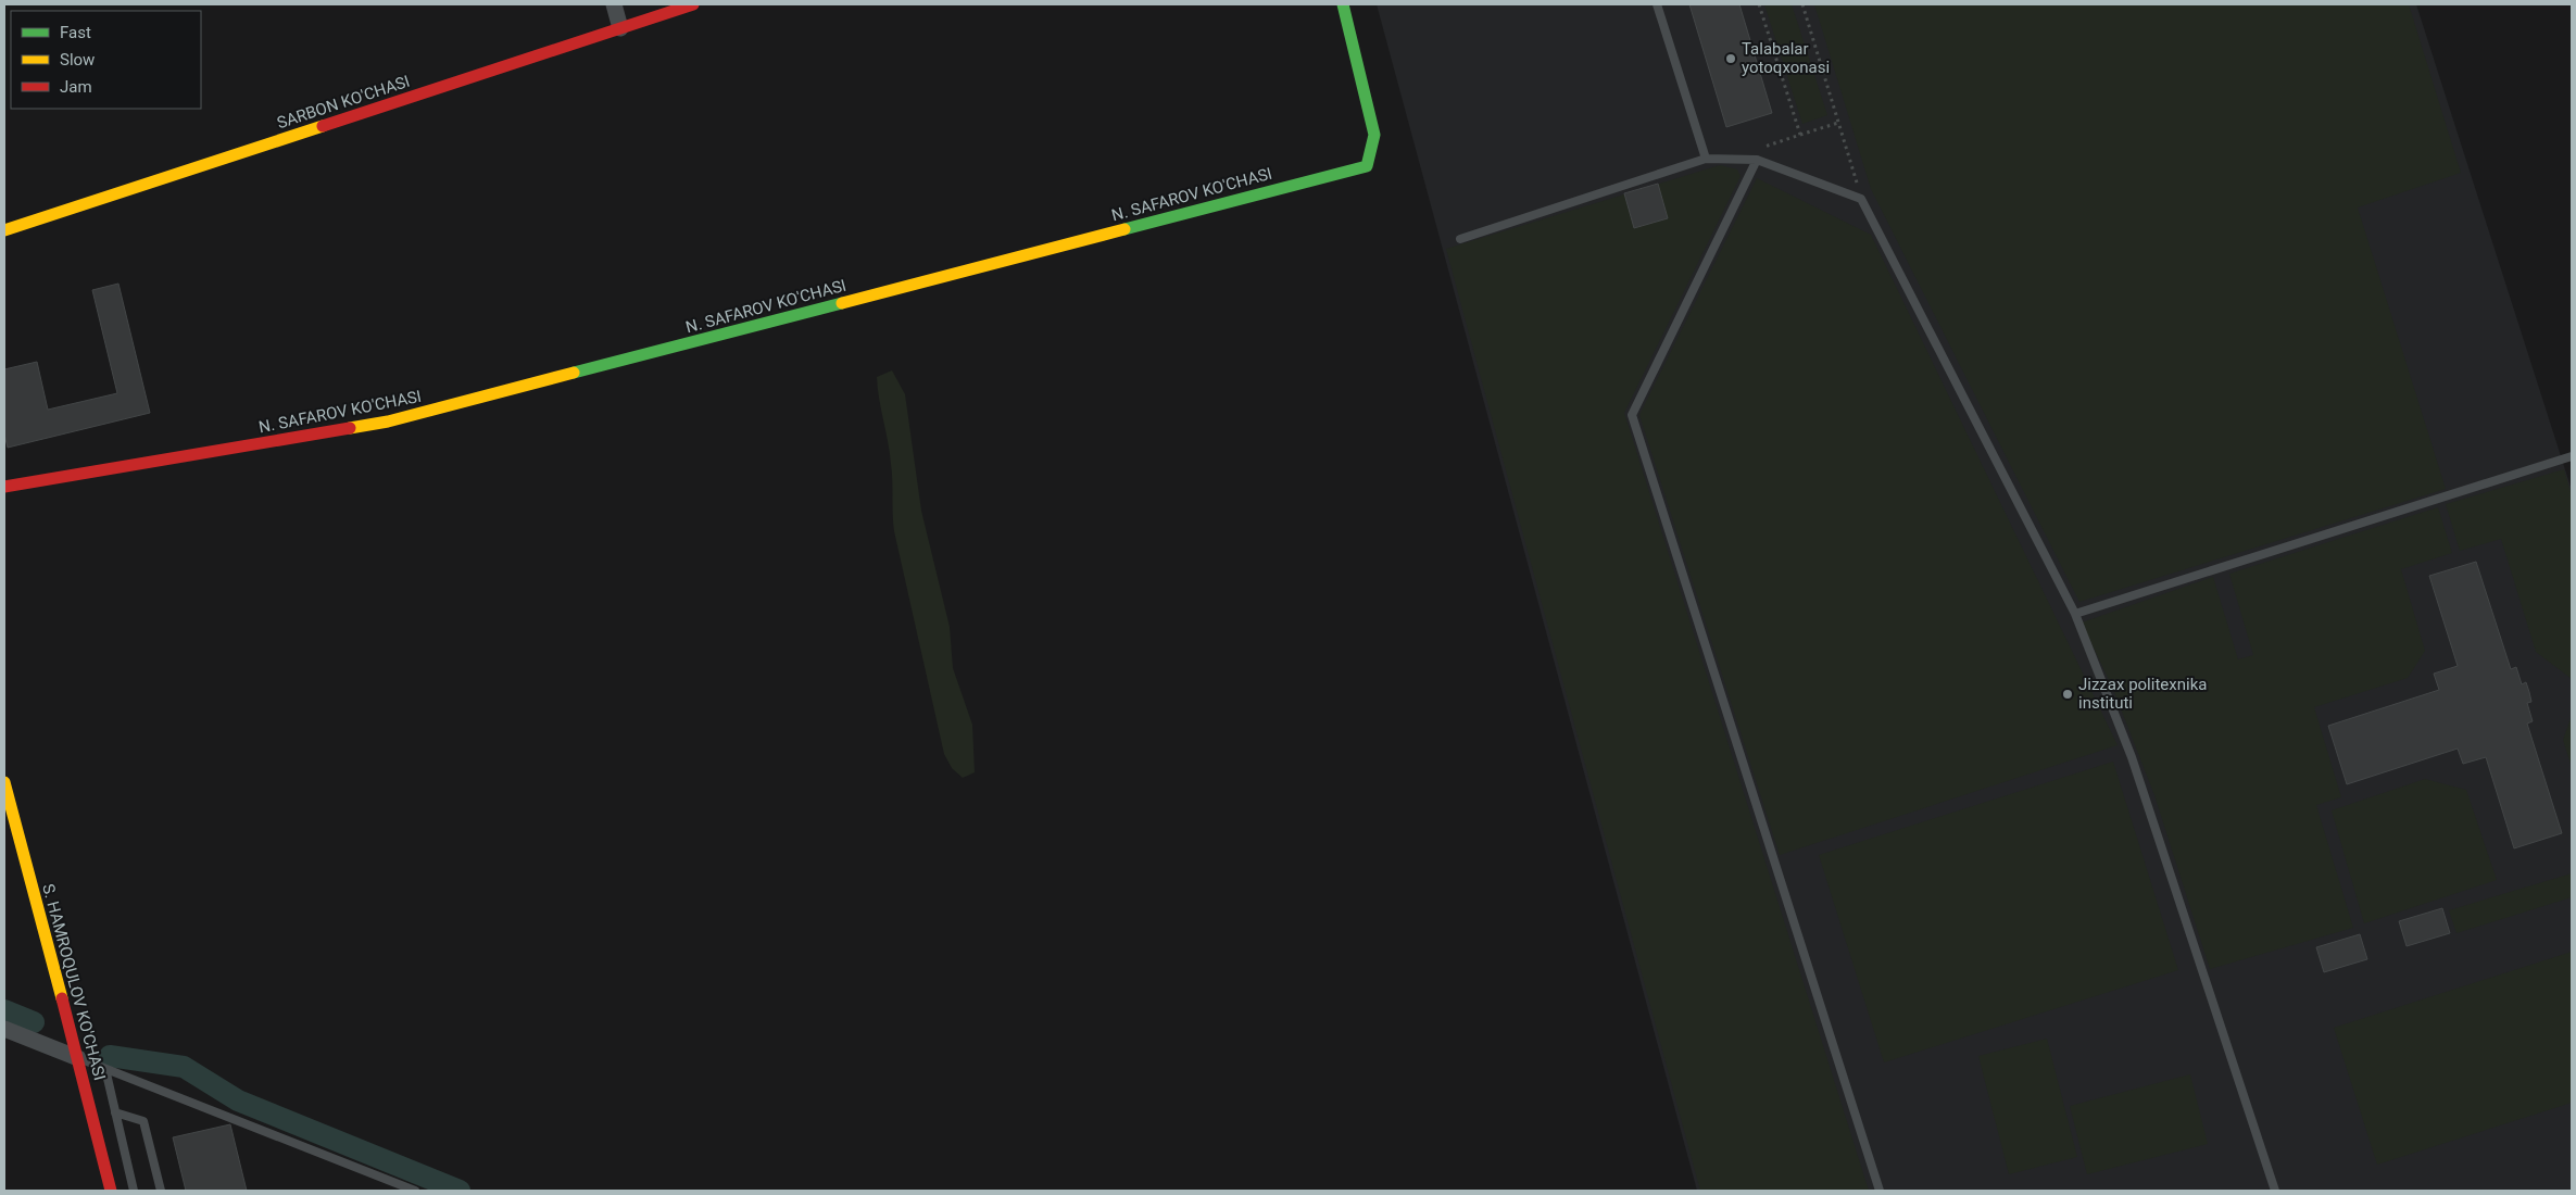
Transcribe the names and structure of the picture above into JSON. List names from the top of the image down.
{
  "streets": {
    "street": ["SARBON KO'CHASI", "N. SAFAROV KO'CHASI", "S. HAMROQULOV KO'CHASI"]
  },
  "places": ["Talabalar yotoqxonasi", "Jizzax politexnika instituti"],
  "legend": ["Fast", "Slow", "Jam"]
}
